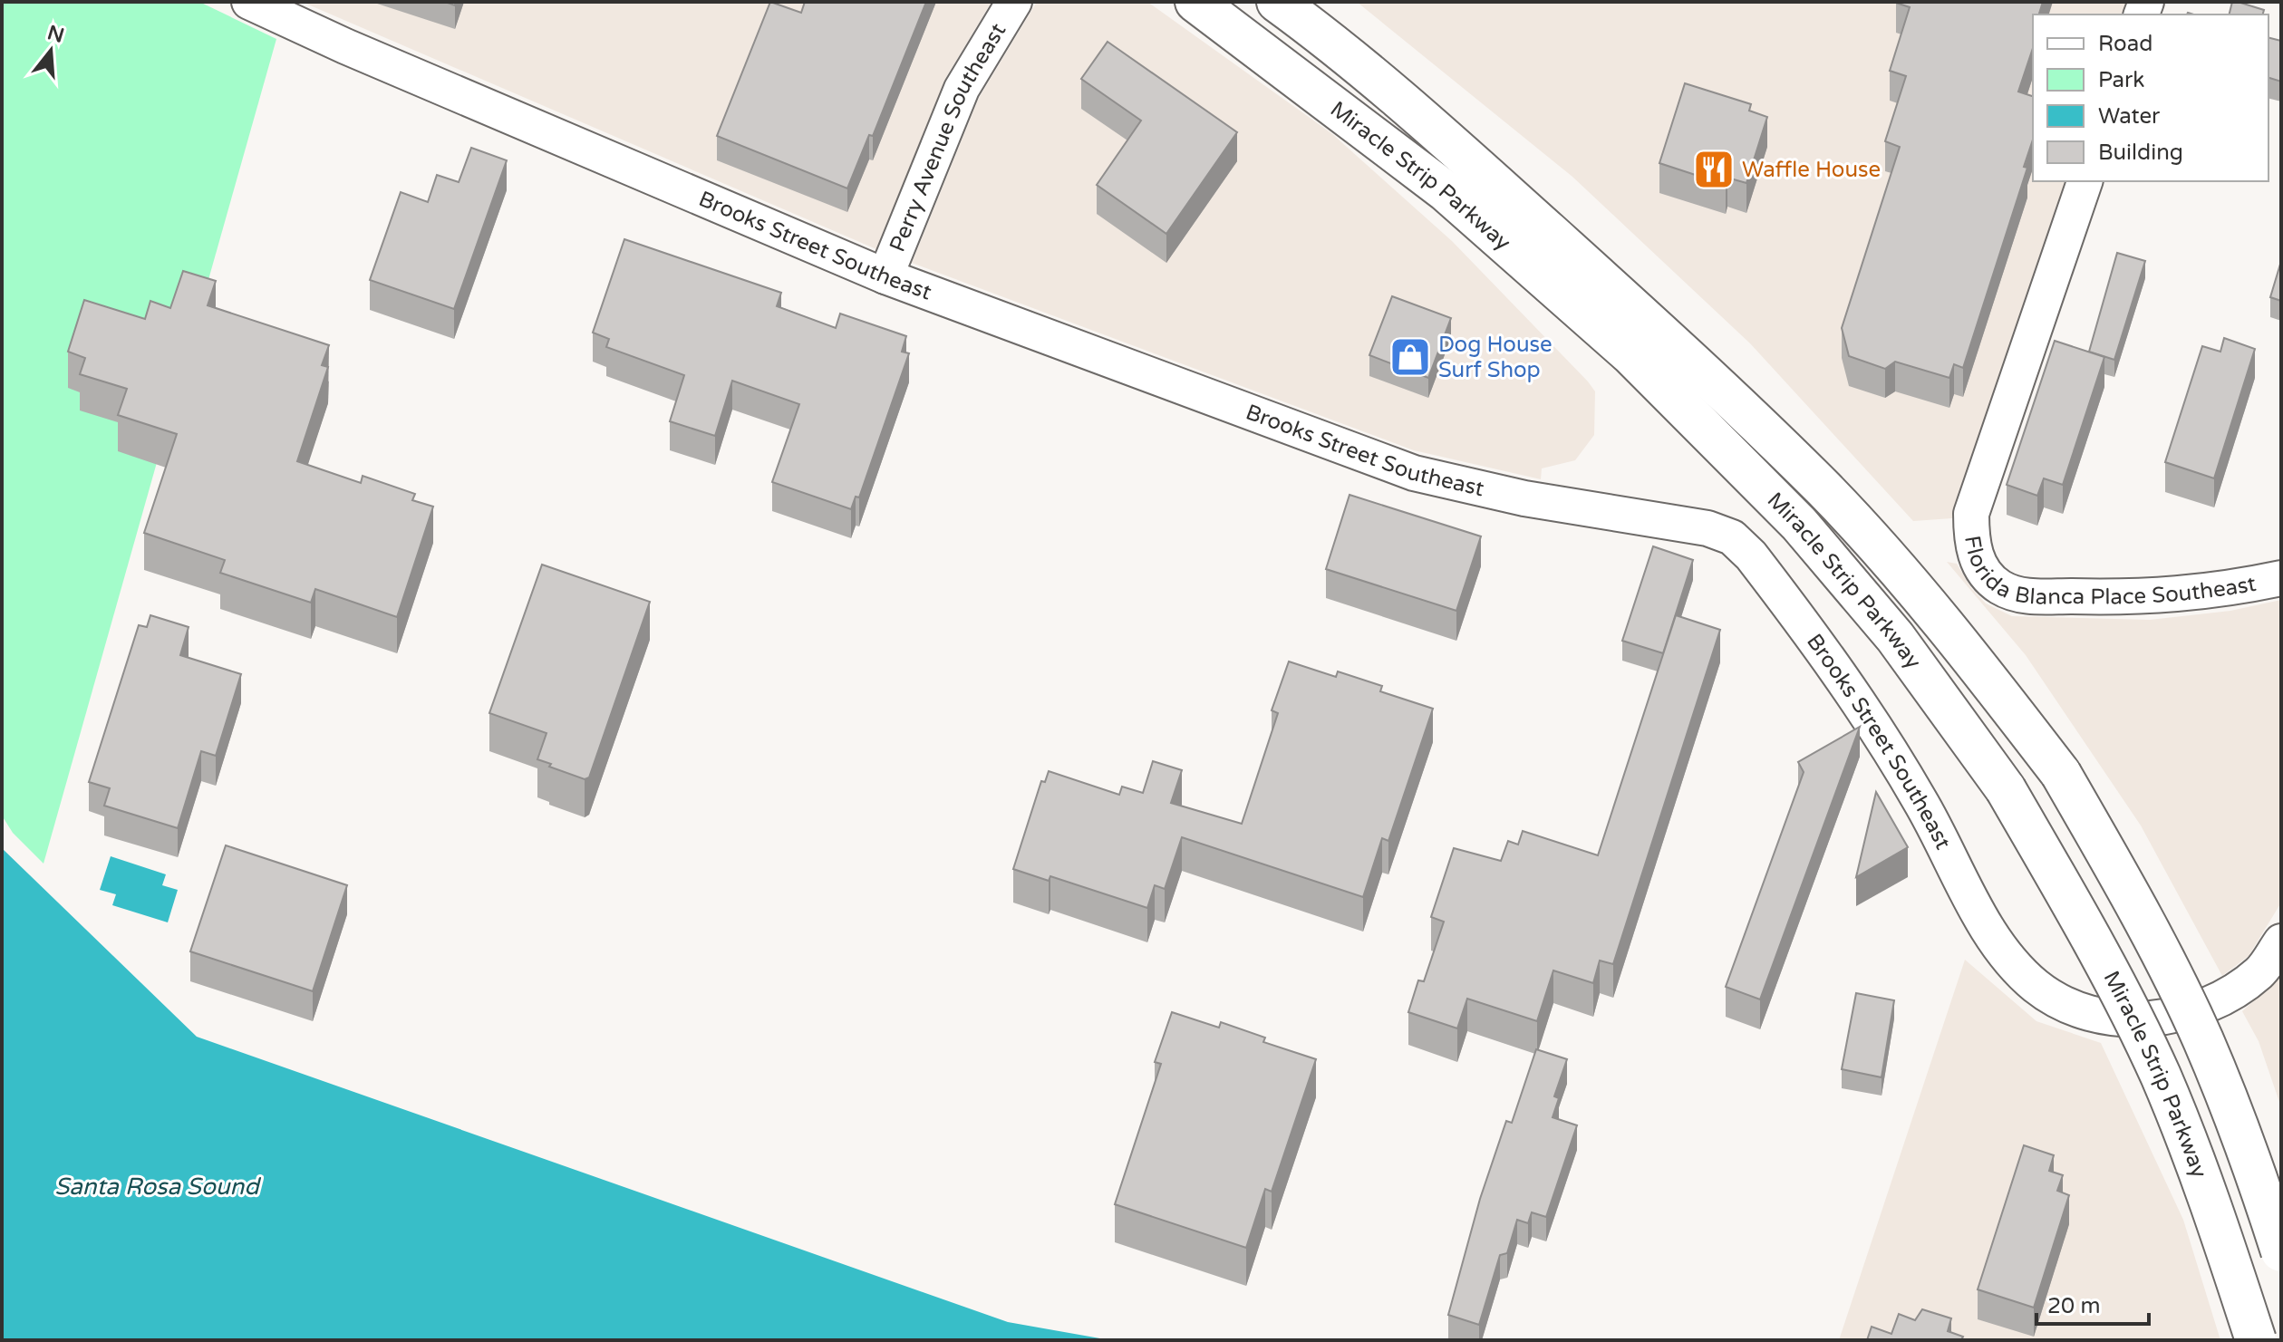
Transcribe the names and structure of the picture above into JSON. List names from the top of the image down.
{
  "streets": {
    "highway": ["Miracle Strip Parkway"],
    "street": ["Perry Avenue Southeast", "Brooks Street Southeast", "Florida Blanca Place Southeast"]
  },
  "crossings": [
    ["Perry Avenue Southeast", "Brooks Street Southeast"]
  ],
  "water": ["Santa Rosa Sound"],
  "places": {
    "restaurant": ["Waffle House"],
    "shop": ["Dog House Surf Shop"]
  },
  "legend": [
    "Road",
    "Park",
    "Water",
    "Building"
  ],
  "scale_bar": "20 m",
  "north": "top"
}
